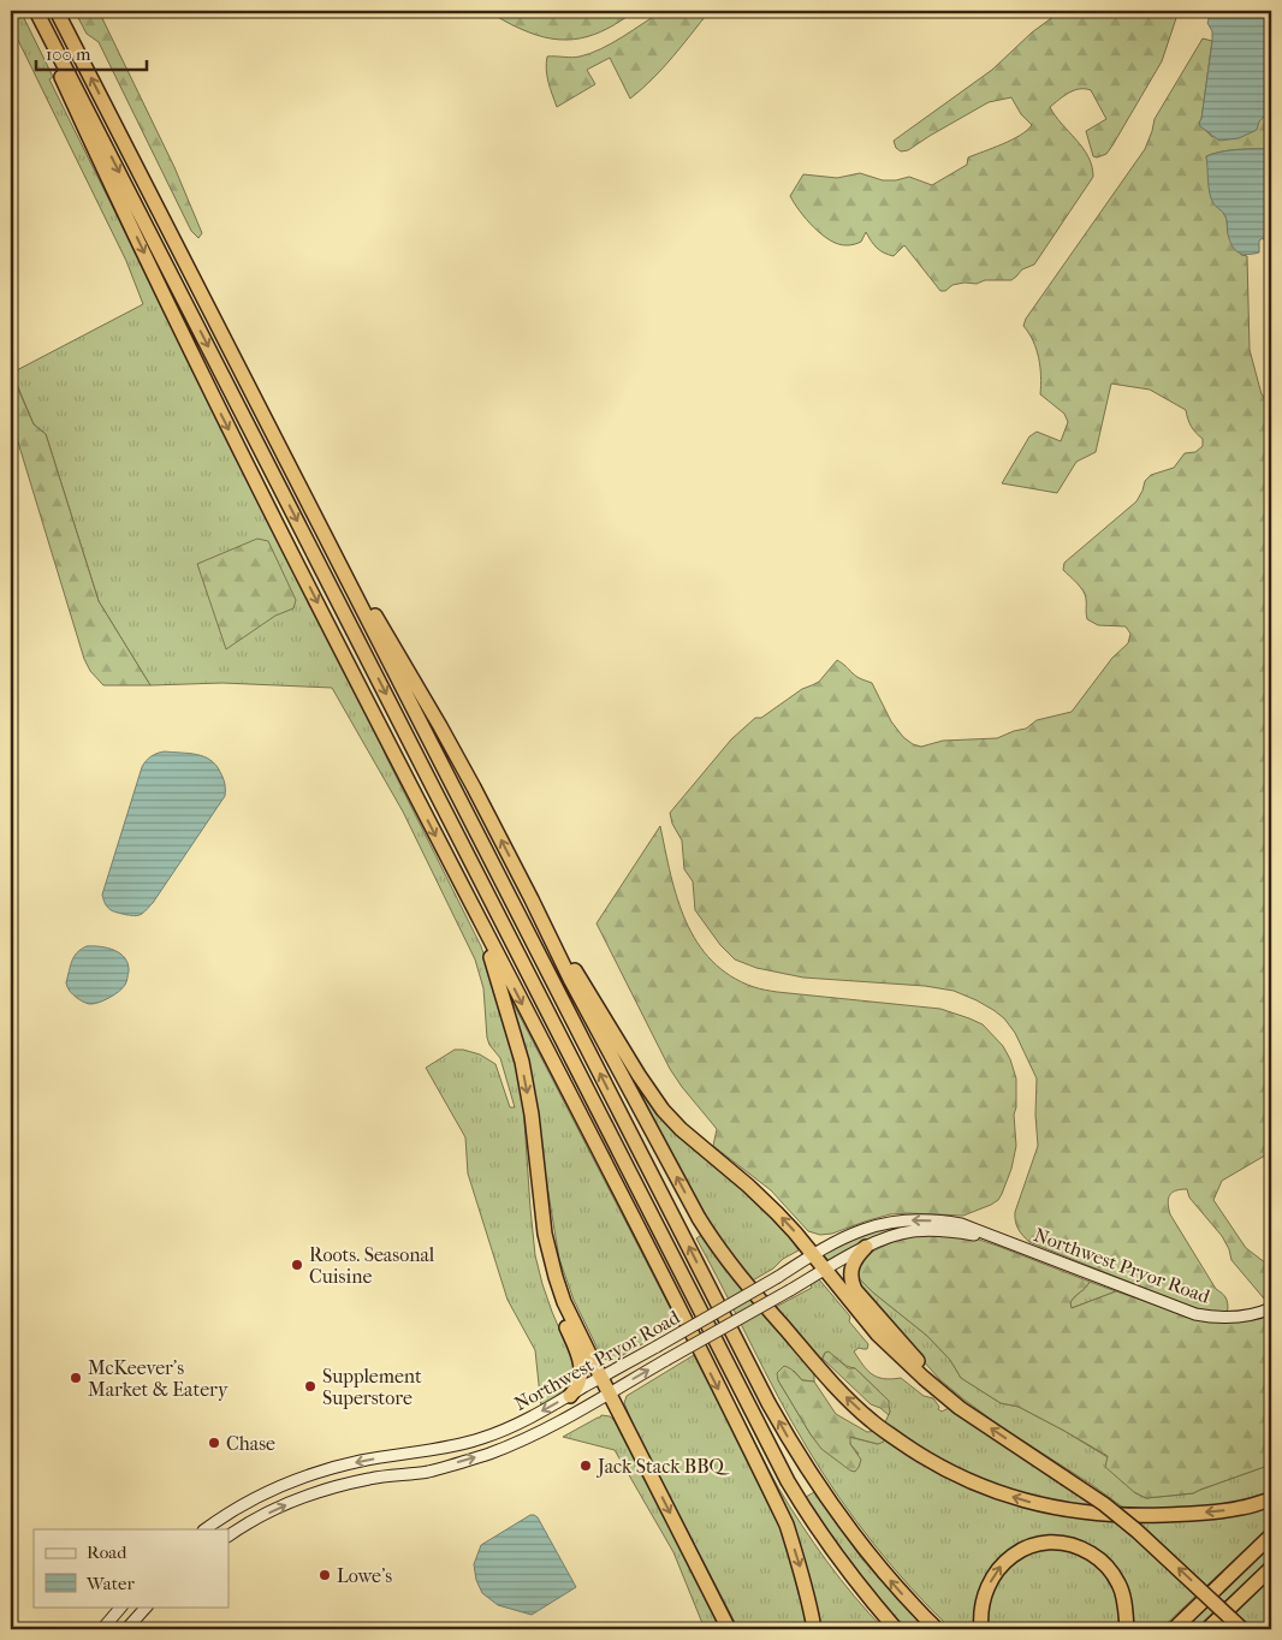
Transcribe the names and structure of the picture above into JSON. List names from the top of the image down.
{
  "streets": {
    "main road": ["Northwest Pryor Road"]
  },
  "places": [
    "Roots. Seasonal Cuisine",
    "McKeever's Market & Eatery",
    "Supplement Superstore",
    "Chase",
    "Jack Stack BBQ",
    "Lowe's"
  ],
  "legend": ["Road", "Water"],
  "scale_bar": "100 m"
}
